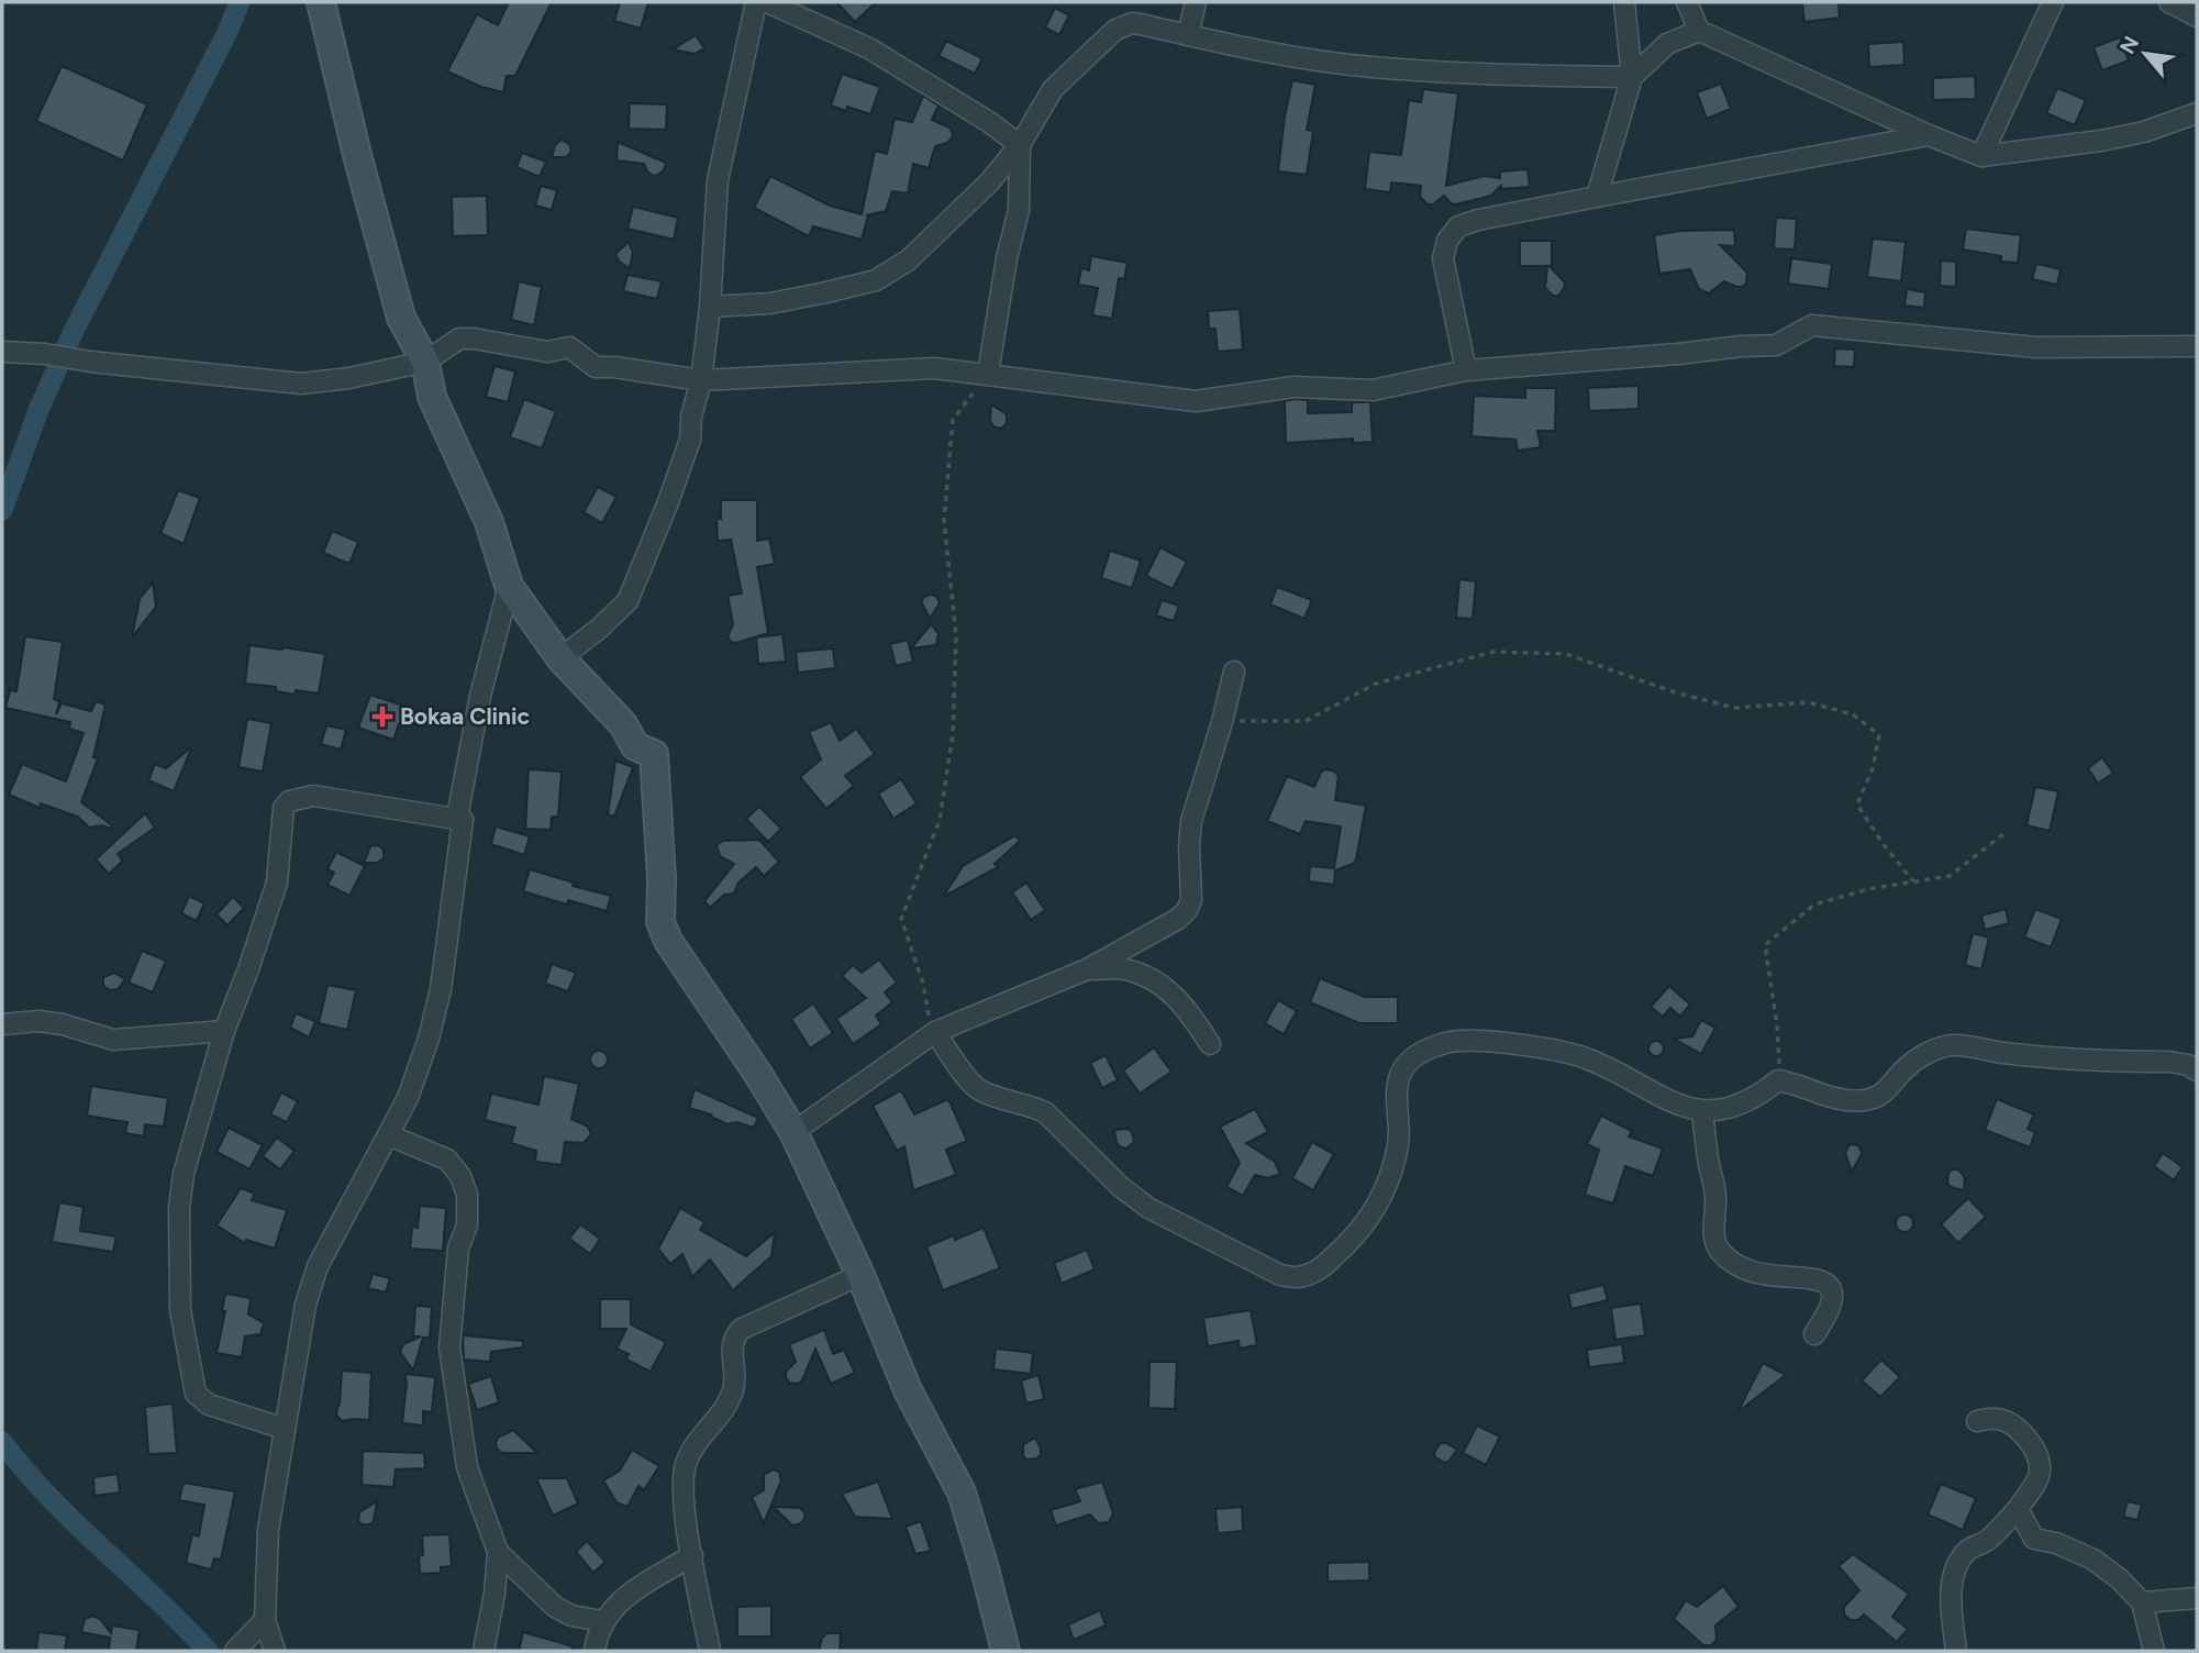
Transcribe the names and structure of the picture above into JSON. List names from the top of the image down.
{
  "places": {
    "health": ["Bokaa Clinic"]
  },
  "north": "top left"
}
